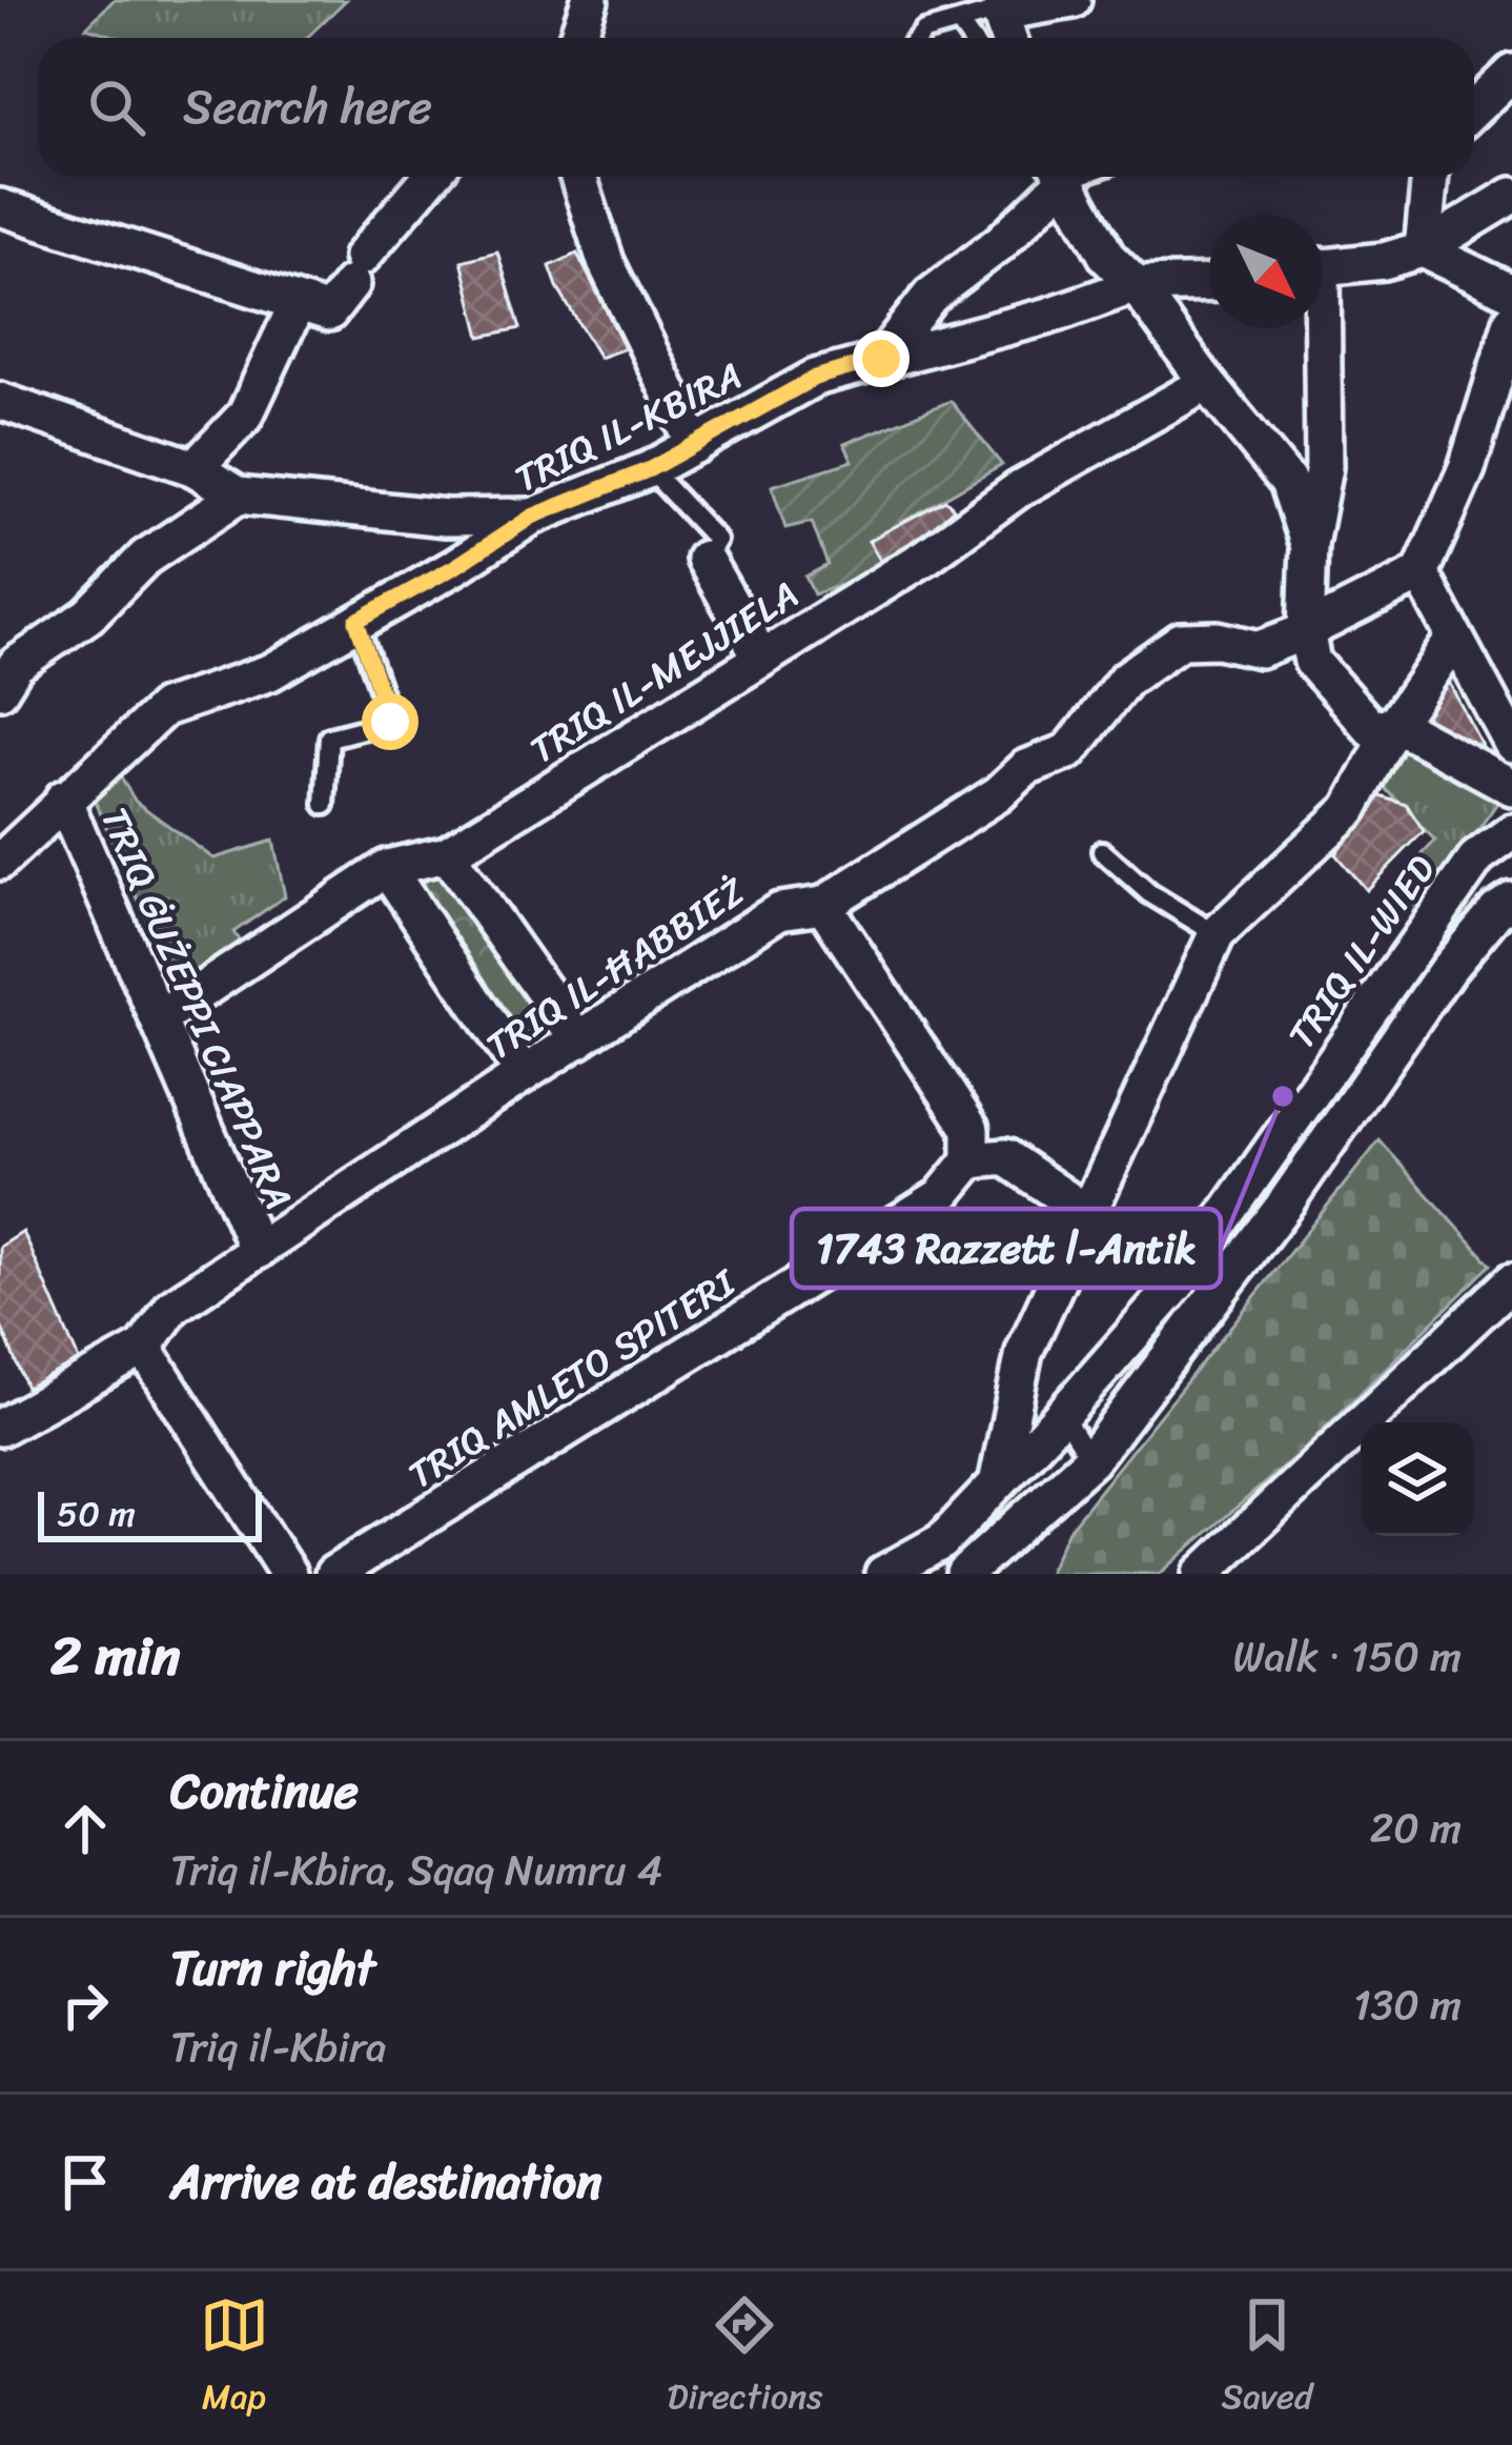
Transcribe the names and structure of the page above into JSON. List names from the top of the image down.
{
  "streets": {
    "street": [
      "TRIQ IL-KBIRA",
      "TRIQ IL-MEJJIELA",
      "TRIQ IL-WIED",
      "TRIQ IL-ĦABBIEŻ",
      "TRIQ ĠUŻEPPI CIAPPARA",
      "TRIQ AMLETO SPITERI"
    ]
  },
  "crossings": [
    ["TRIQ IL-KBIRA", "TRIQ ĠUŻEPPI CIAPPARA"],
    ["TRIQ IL-MEJJIELA", "TRIQ ĠUŻEPPI CIAPPARA"],
    ["TRIQ IL-ĦABBIEŻ", "TRIQ ĠUŻEPPI CIAPPARA"]
  ],
  "places": ["1743 Razzett l-Antik"],
  "scale_bar": "50 m",
  "north": "bottom right",
  "page": {
    "search": "Search here",
    "scale": "50 m",
    "heading": ["2 min", "Walk · 150 m"],
    "list": [
      ["Continue", "Triq il-Kbira, Sqaq Numru 4", "20 m"],
      ["Turn right", "Triq il-Kbira", "130 m"],
      "Arrive at destination"
    ],
    "nav": ["Map", "Directions", "Saved"]
  }
}
